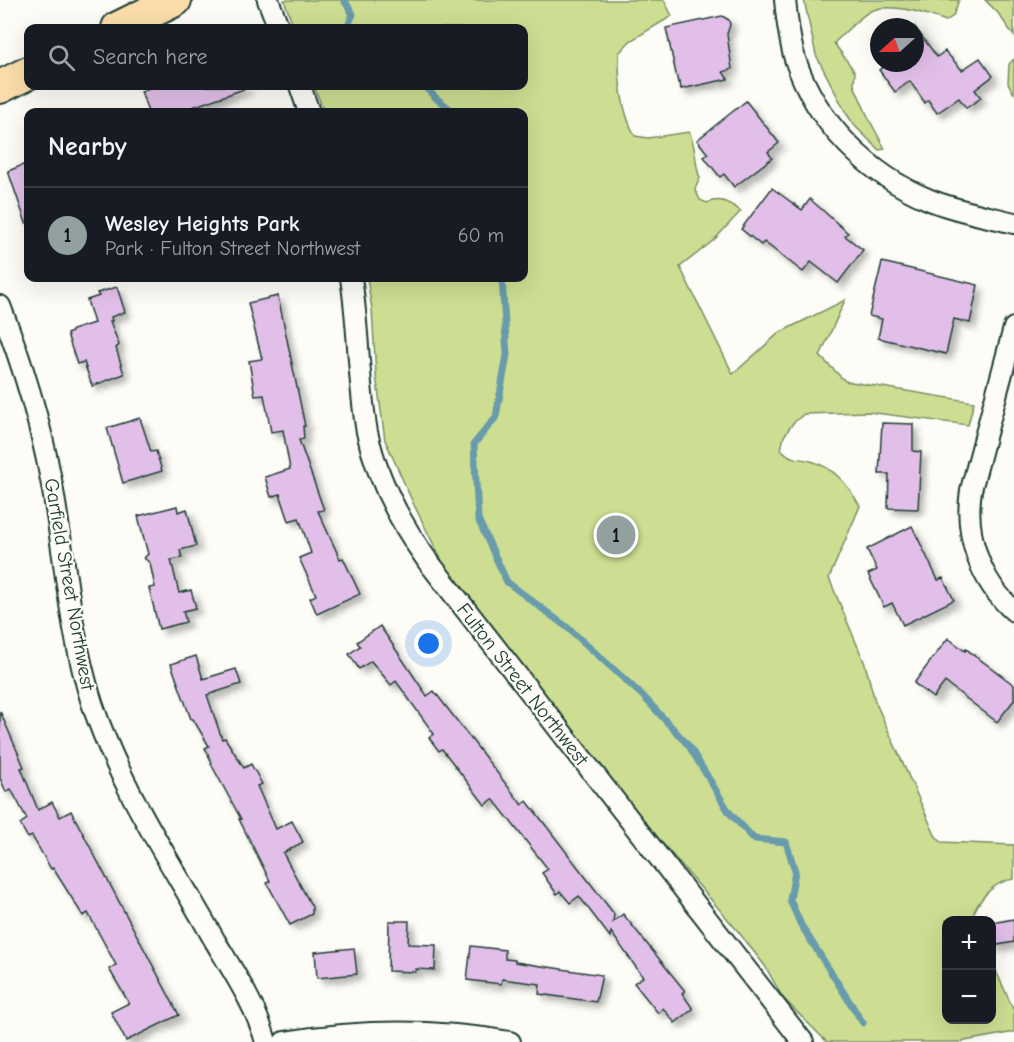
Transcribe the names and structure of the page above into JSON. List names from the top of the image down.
{
  "streets": {
    "street": ["Garfield Street Northwest", "Fulton Street Northwest"]
  },
  "north": "left",
  "page": {
    "search": "Search here",
    "heading": "Nearby",
    "list": [
      {
        "mark": "1",
        "name": "Wesley Heights Park",
        "note": "Park · Fulton Street Northwest",
        "value": "60 m"
      }
    ],
    "pins": "1",
    "map_buttons": ["+", "−"]
  }
}
